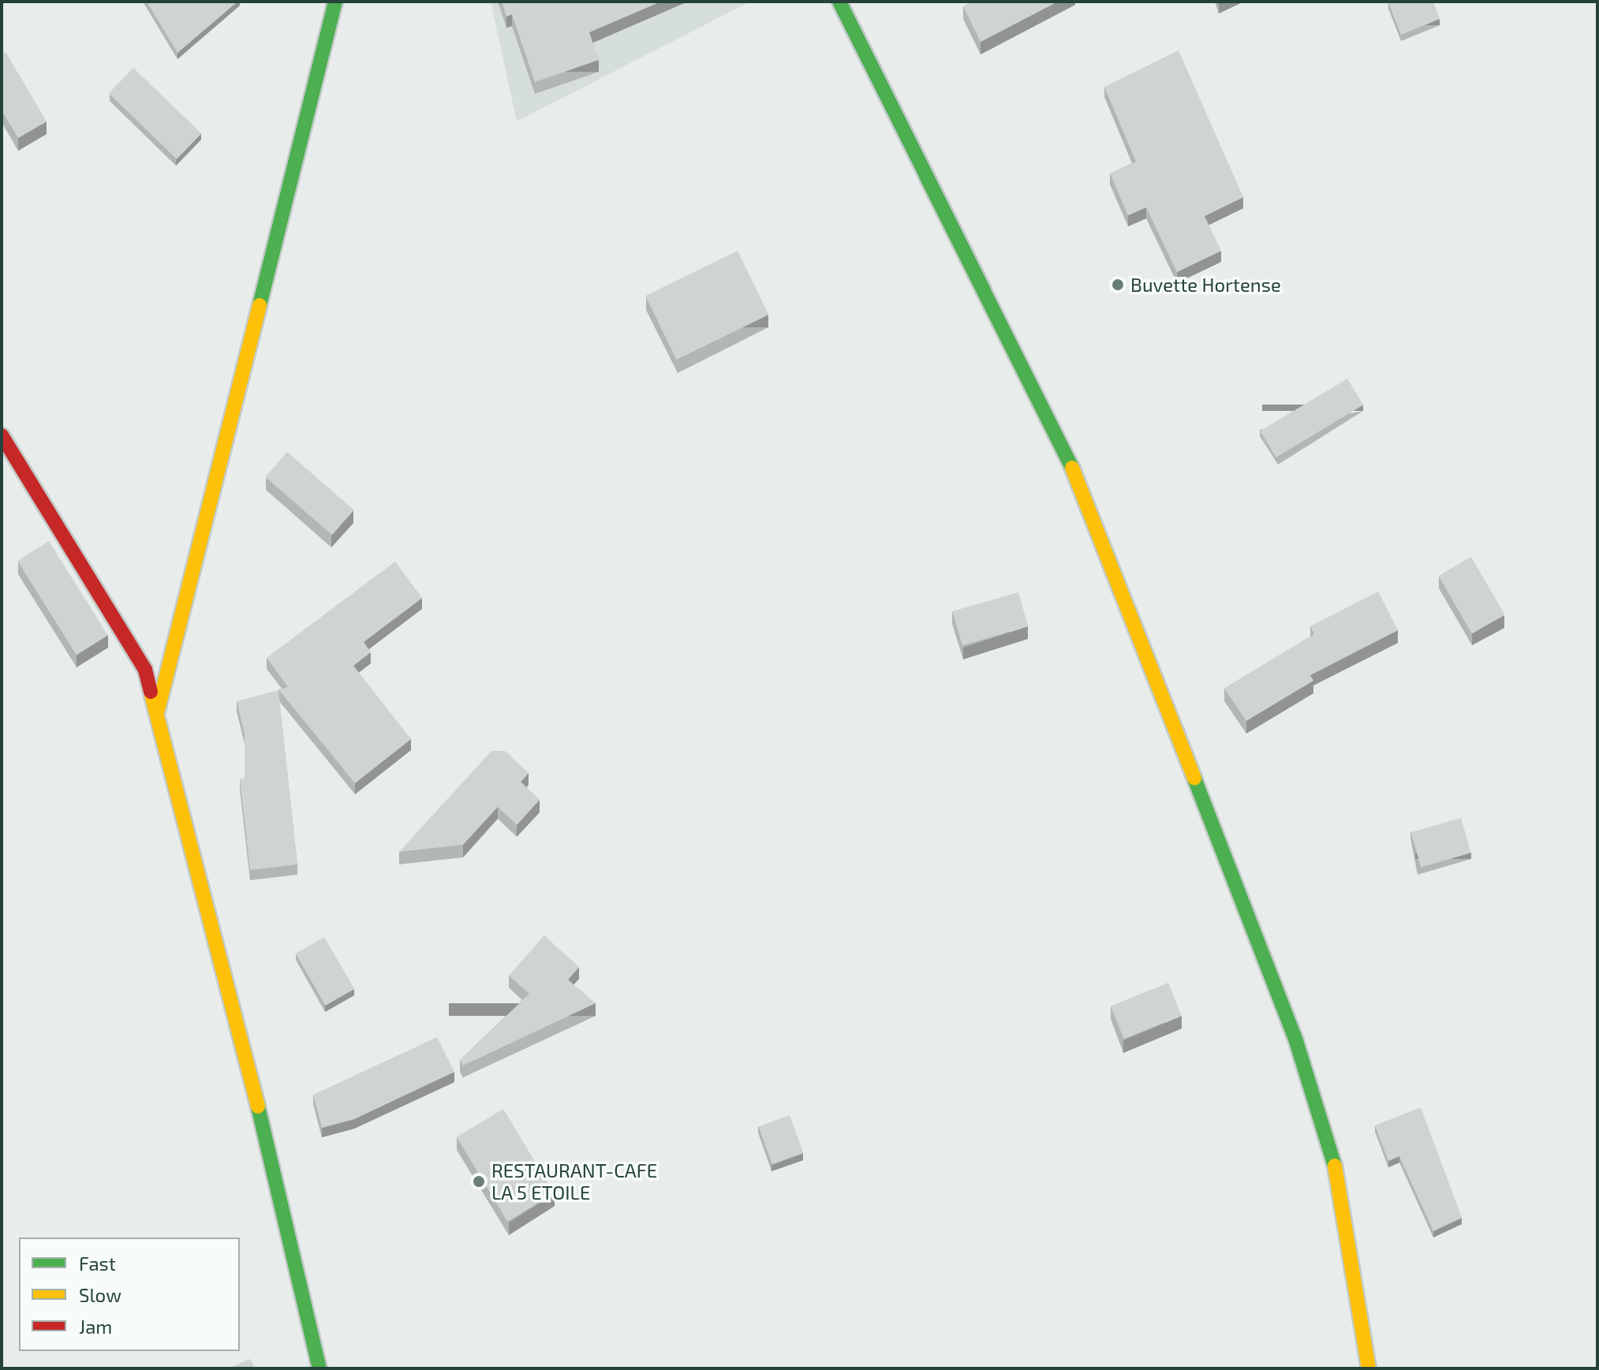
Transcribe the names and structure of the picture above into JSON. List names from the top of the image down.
{
  "places": ["Buvette Hortense", "RESTAURANT-CAFE LA 5 ETOILE"],
  "legend": ["Fast", "Slow", "Jam"]
}
